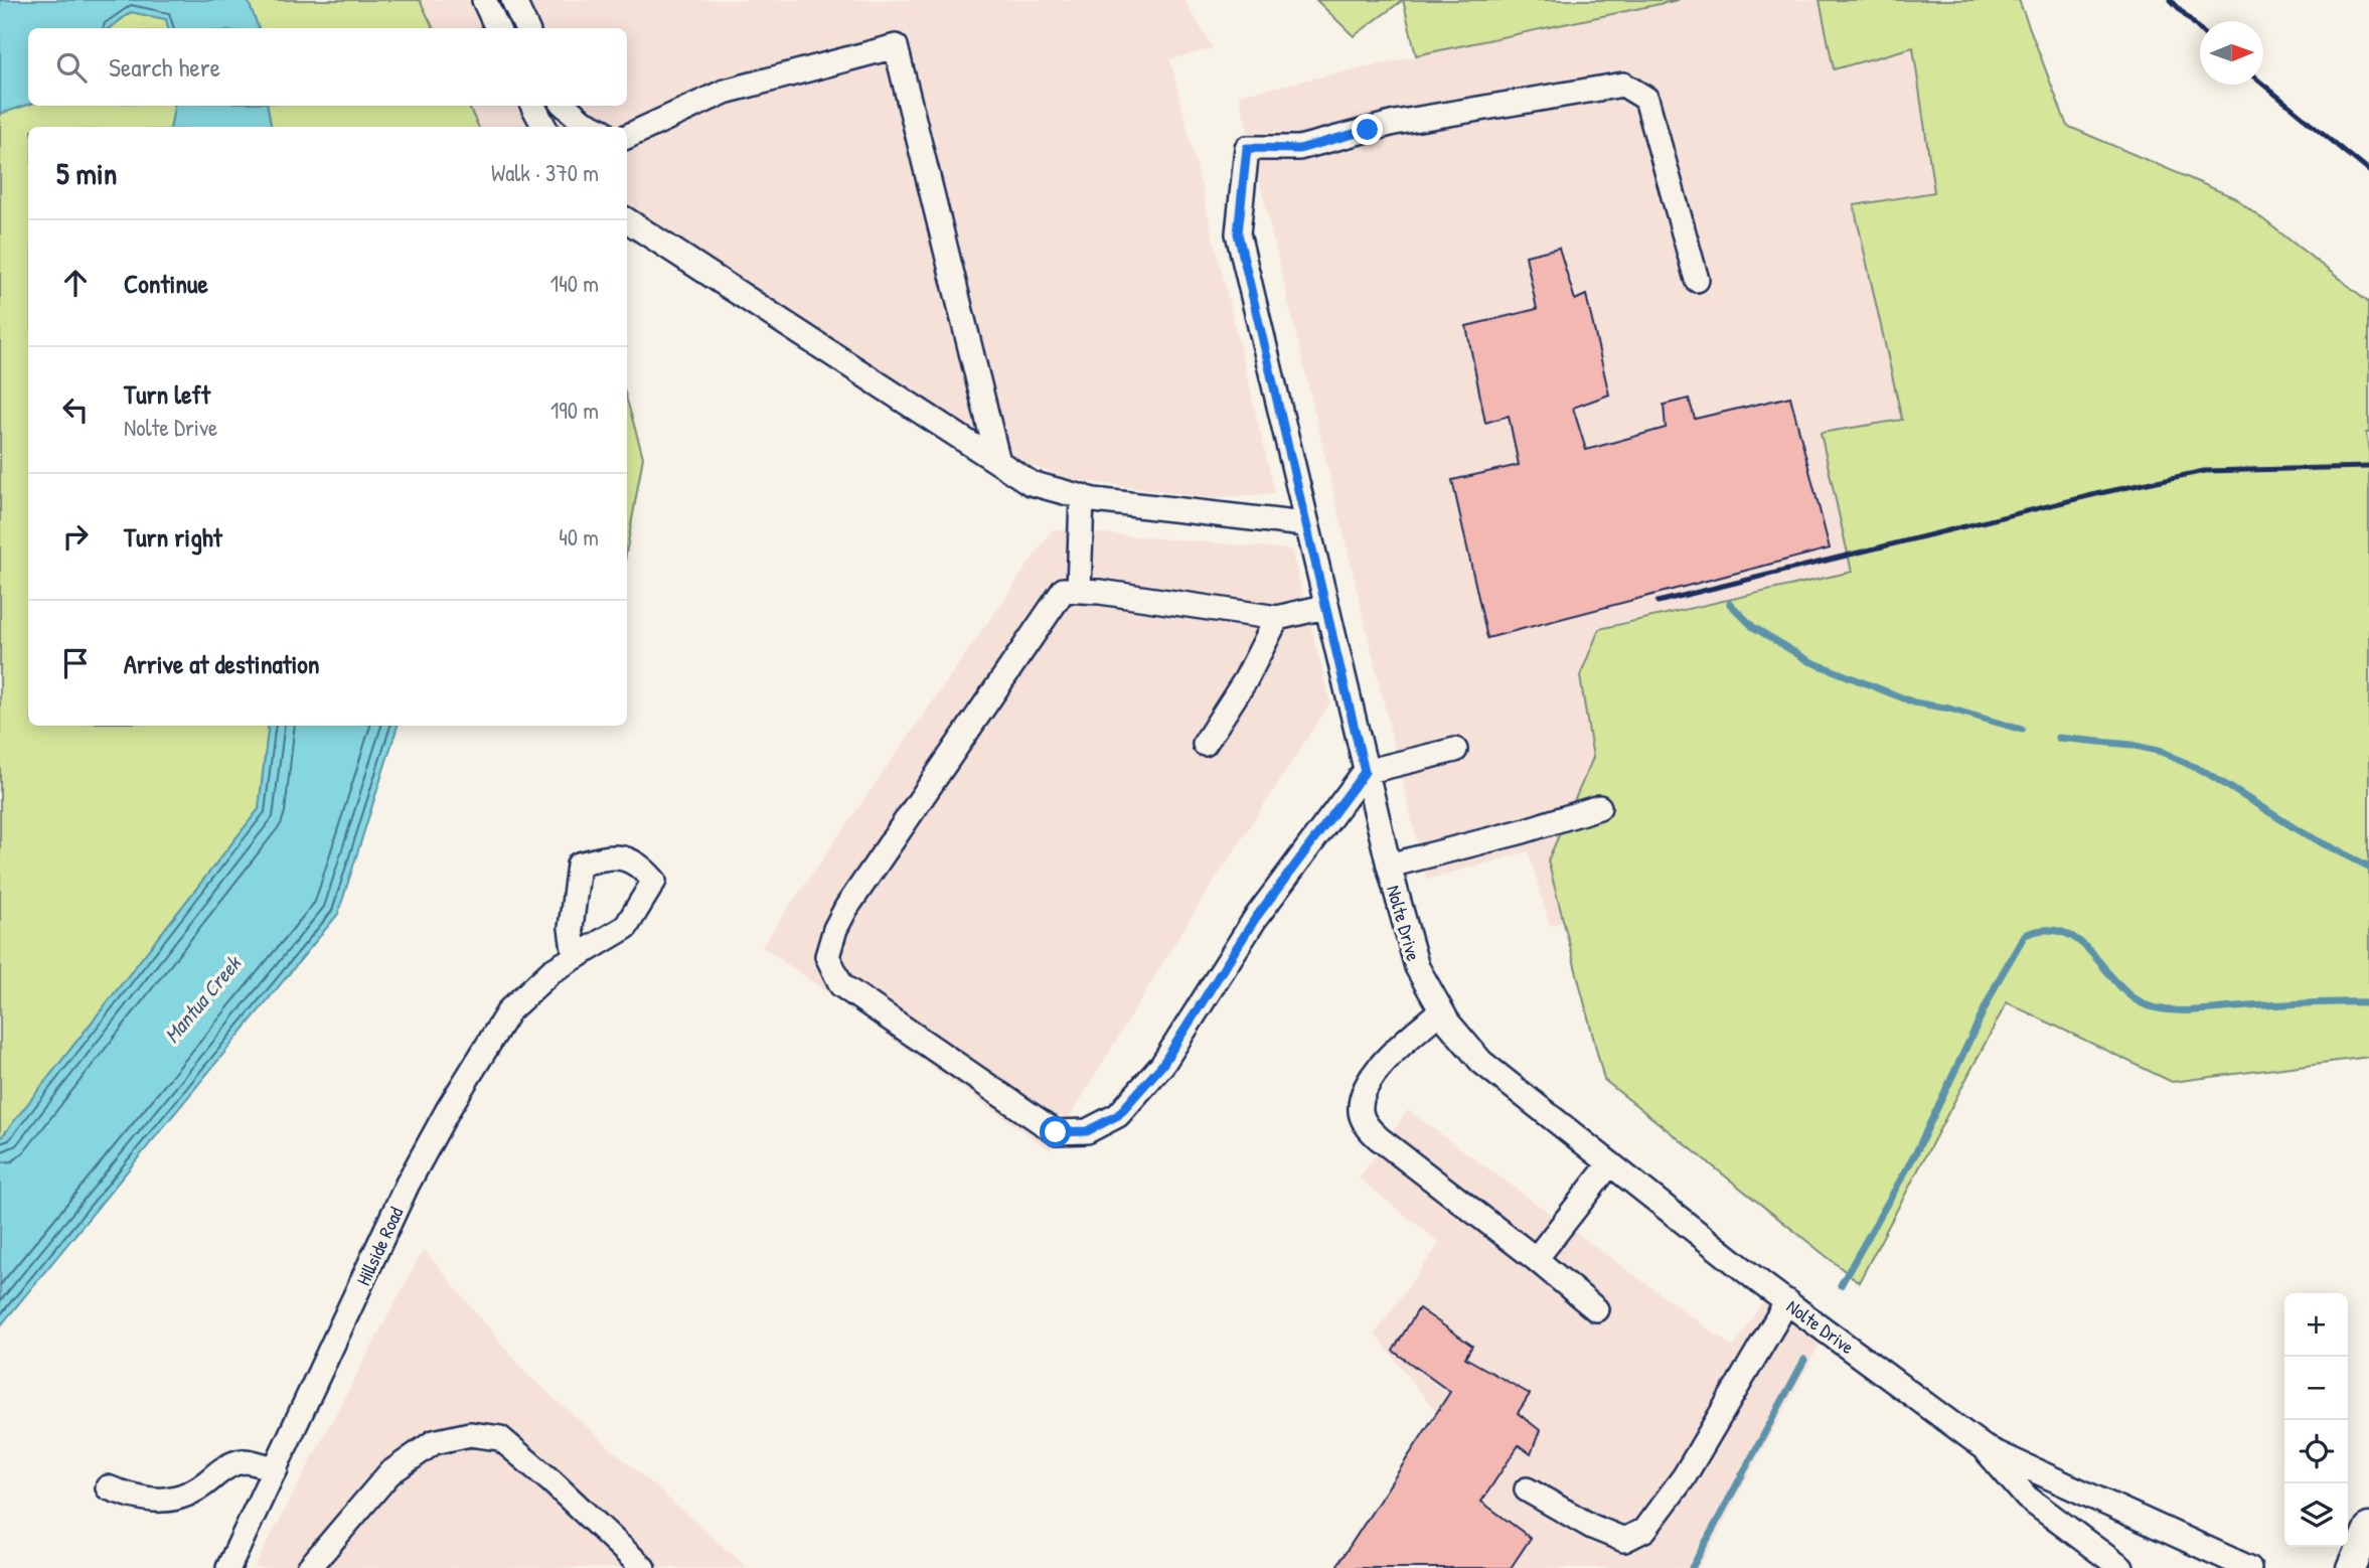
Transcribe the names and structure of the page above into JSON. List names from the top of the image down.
{
  "streets": {
    "street": ["Nolte Drive", "Hillside Road"]
  },
  "water": ["Mantua Creek"],
  "north": "right",
  "page": {
    "search": "Search here",
    "heading": ["5 min", "Walk · 370 m"],
    "list": [
      ["Continue", "140 m"],
      ["Turn left", "Nolte Drive", "190 m"],
      ["Turn right", "40 m"],
      "Arrive at destination"
    ],
    "map_buttons": ["+", "−"]
  }
}
